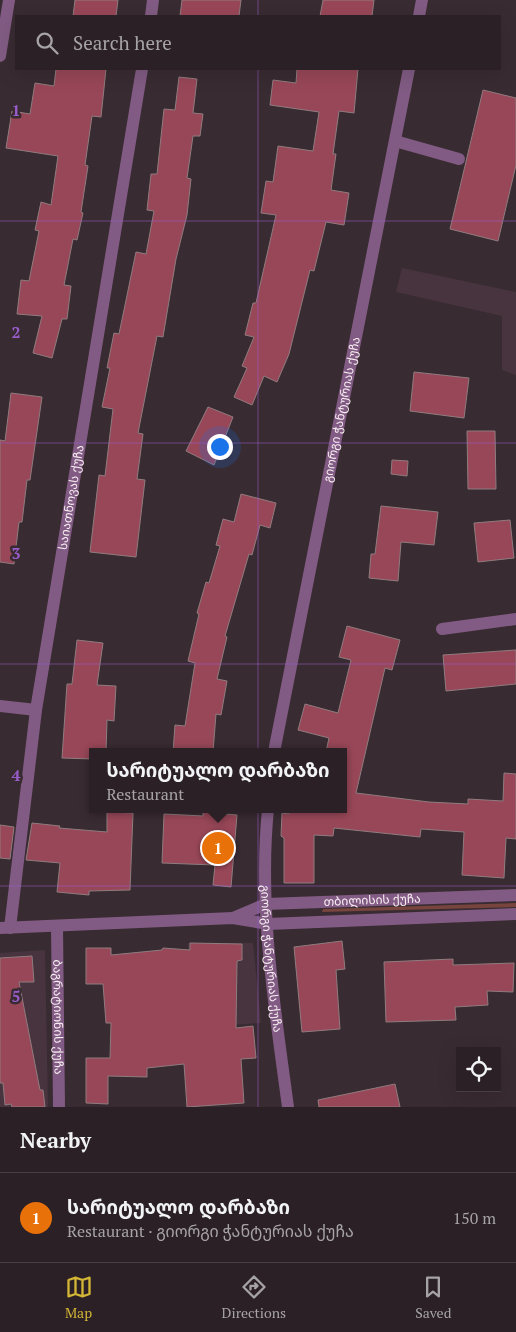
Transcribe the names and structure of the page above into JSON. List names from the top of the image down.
{
  "streets": {
    "street": [
      "გიორგი ჭანტურიას ქუჩა",
      "საიათნოვას ქუჩა",
      "თბილისის ქუჩა",
      "ბაგრატიონის ქუჩა"
    ]
  },
  "crossings": [
    ["გიორგი ჭანტურიას ქუჩა", "თბილისის ქუჩა"],
    ["საიათნოვას ქუჩა", "თბილისის ქუჩა"],
    ["თბილისის ქუჩა", "ბაგრატიონის ქუჩა"]
  ],
  "page": {
    "search": "Search here",
    "popup": ["სარიტუალო დარბაზი", "Restaurant"],
    "pins": "1",
    "heading": "Nearby",
    "list": [
      {
        "mark": "1",
        "name": "სარიტუალო დარბაზი",
        "note": "Restaurant · გიორგი ჭანტურიას ქუჩა",
        "value": "150 m"
      }
    ],
    "nav": ["Map", "Directions", "Saved"]
  },
  "grid": {
    "rows": [
      "1",
      "2",
      "3",
      "4",
      "5"
    ]
  }
}
